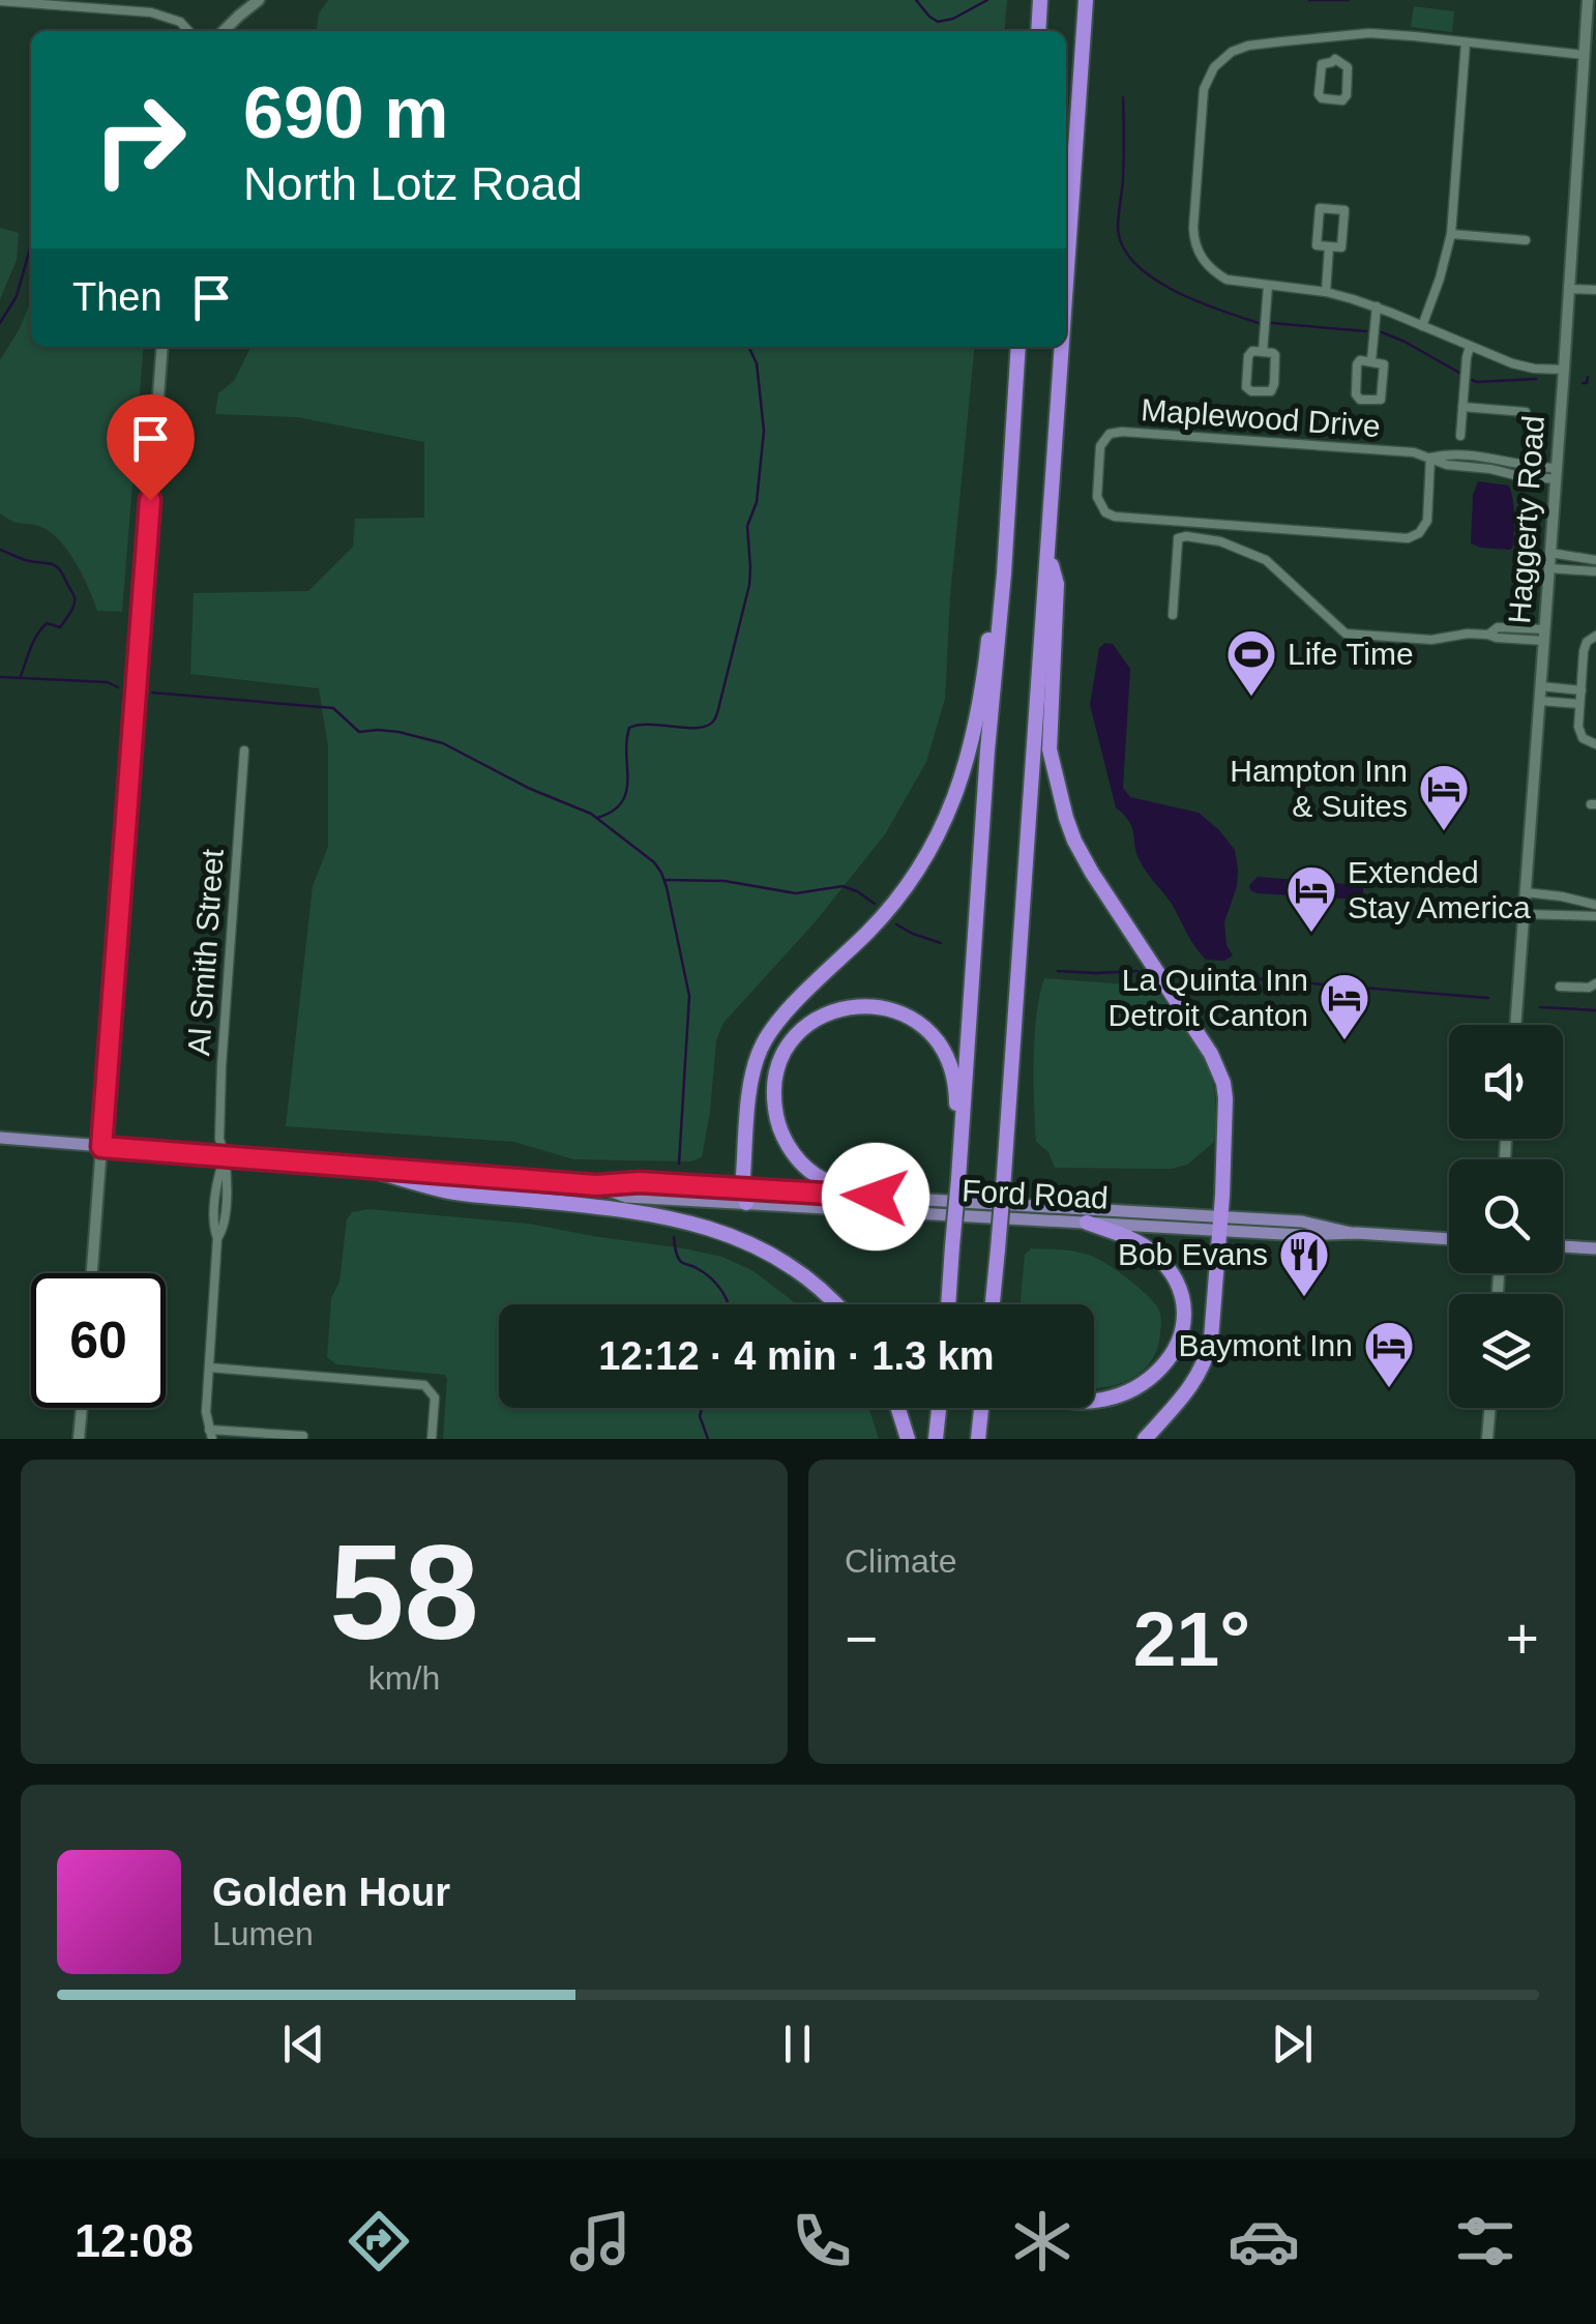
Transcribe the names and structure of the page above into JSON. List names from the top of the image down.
{
  "streets": {
    "main road": ["Haggerty Road", "Ford Road"],
    "street": ["Maplewood Drive", "Al Smith Street"]
  },
  "crossings": [
    ["Maplewood Drive", "Haggerty Road"],
    ["Al Smith Street", "Ford Road"]
  ],
  "places": {
    "sports": ["Life Time"],
    "hotel": [
      "Hampton Inn & Suites",
      "Extended Stay America",
      "La Quinta Inn Detroit Canton",
      "Baymont Inn"
    ],
    "restaurant": ["Bob Evans"]
  },
  "page": {
    "turn": ["690 m", "North Lotz Road"],
    "then": "Then",
    "limit": "60",
    "trip": "12:12 · 4 min · 1.3 km",
    "tile": [
      ["58", "km/h"],
      "Climate"
    ],
    "heat": ["−", "21°", "+"],
    "song": ["Golden Hour", "Lumen"],
    "tabs": "12:08"
  }
}
